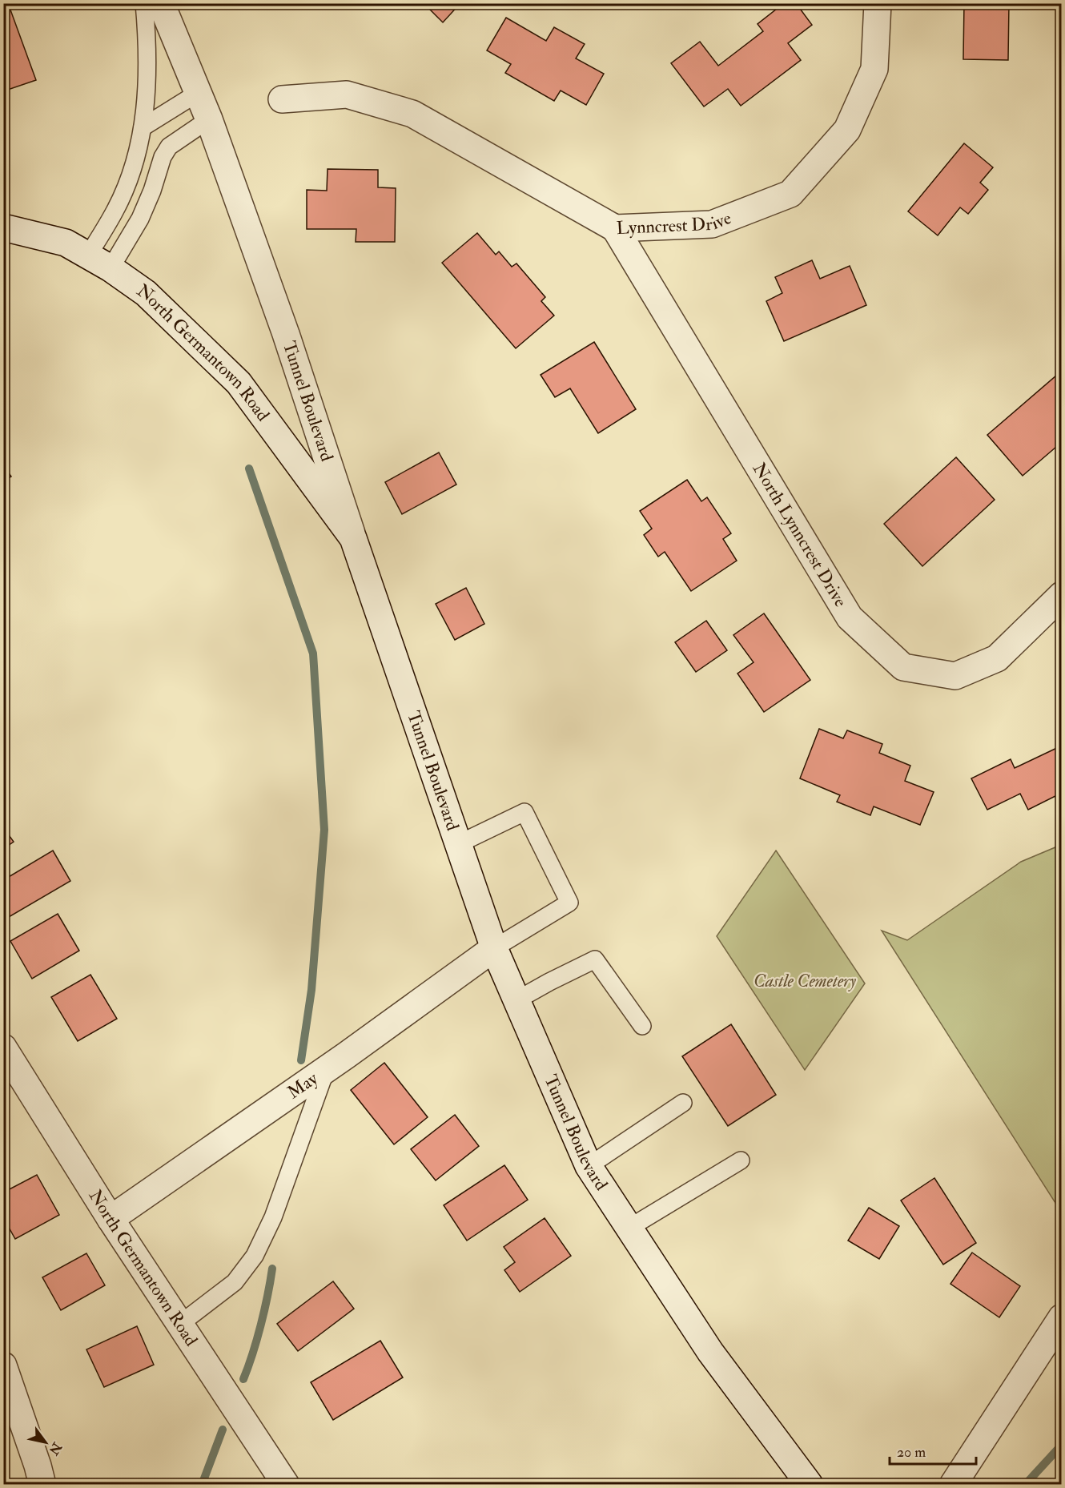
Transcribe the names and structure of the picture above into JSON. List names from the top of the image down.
{
  "streets": {
    "street": [
      "Lynncrest Drive",
      "North Germantown Road",
      "Tunnel Boulevard",
      "North Lynncrest Drive",
      "May"
    ]
  },
  "crossings": [
    ["Lynncrest Drive", "North Lynncrest Drive"],
    ["North Germantown Road", "Tunnel Boulevard"],
    ["North Germantown Road", "May"],
    ["Tunnel Boulevard", "May"]
  ],
  "parks": ["Castle Cemetery"],
  "scale_bar": "20 m",
  "north": "bottom right"
}
